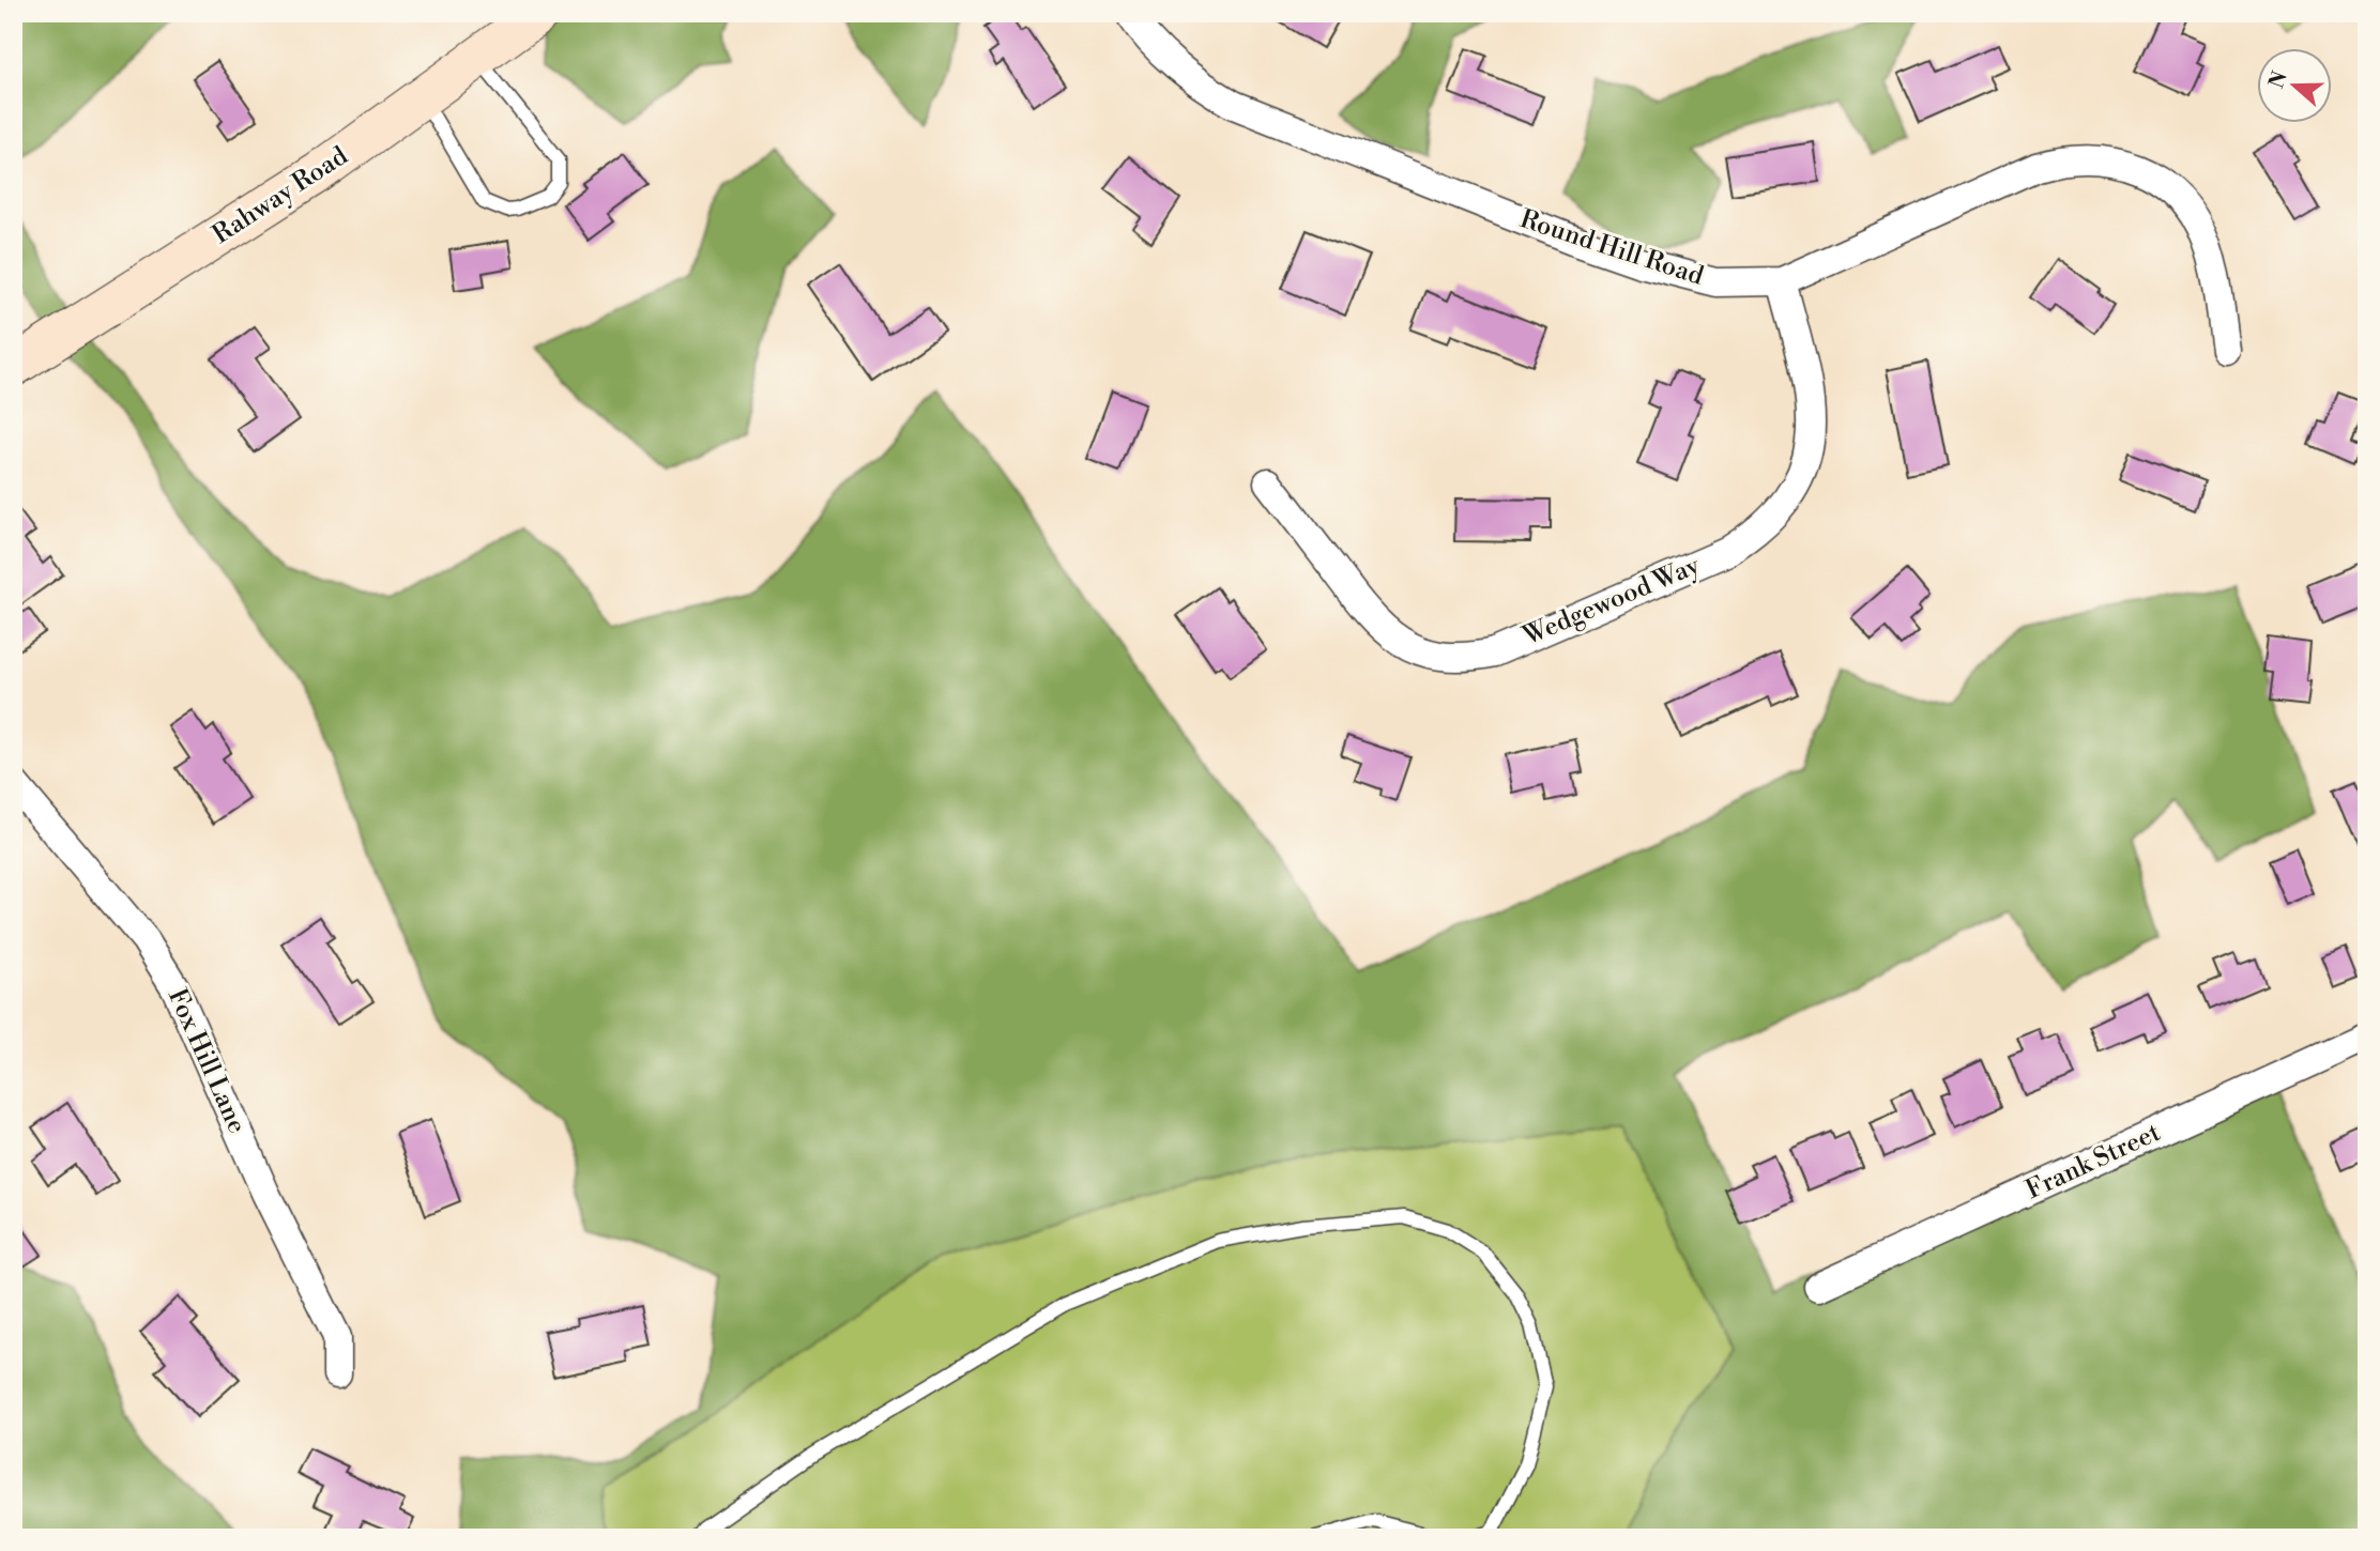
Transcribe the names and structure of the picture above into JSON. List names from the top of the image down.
{
  "streets": {
    "street": [
      "Rahway Road",
      "Round Hill Road",
      "Wedgewood Way",
      "Fox Hill Lane",
      "Frank Street"
    ]
  },
  "crossings": [
    ["Round Hill Road", "Wedgewood Way"]
  ],
  "north": "left"
}
